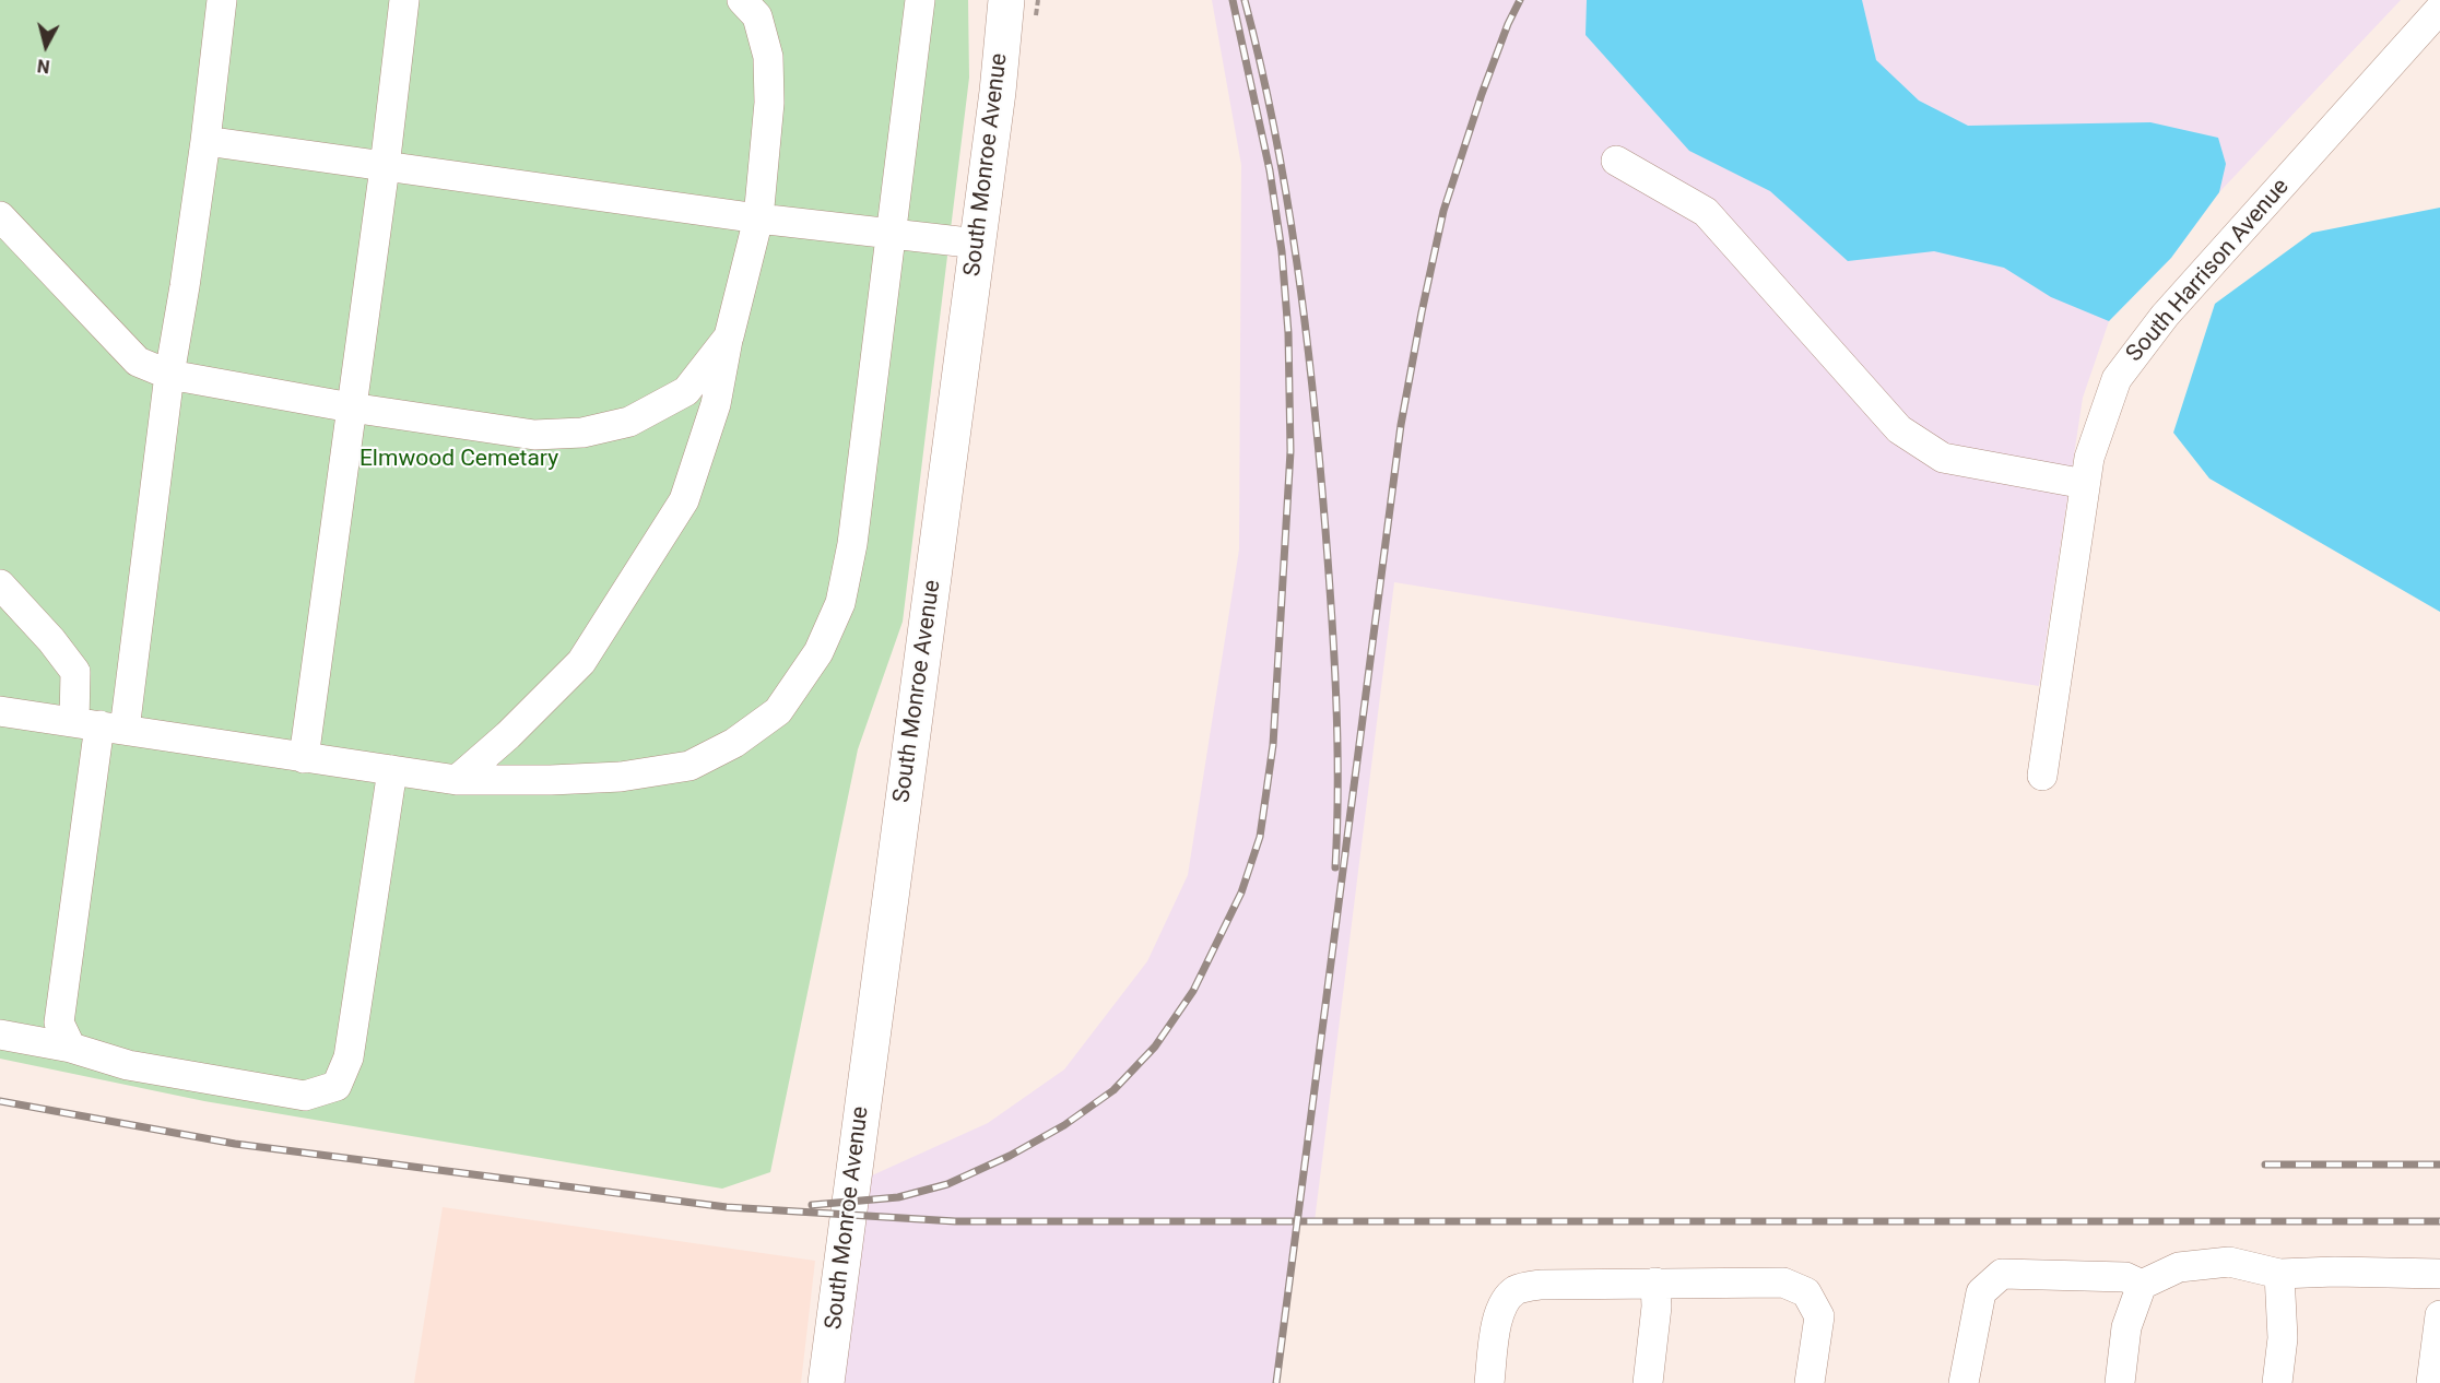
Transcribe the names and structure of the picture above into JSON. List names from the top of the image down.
{
  "streets": {
    "main road": ["South Monroe Avenue"],
    "street": ["South Harrison Avenue"]
  },
  "parks": ["Elmwood Cemetary"],
  "north": "bottom"
}
